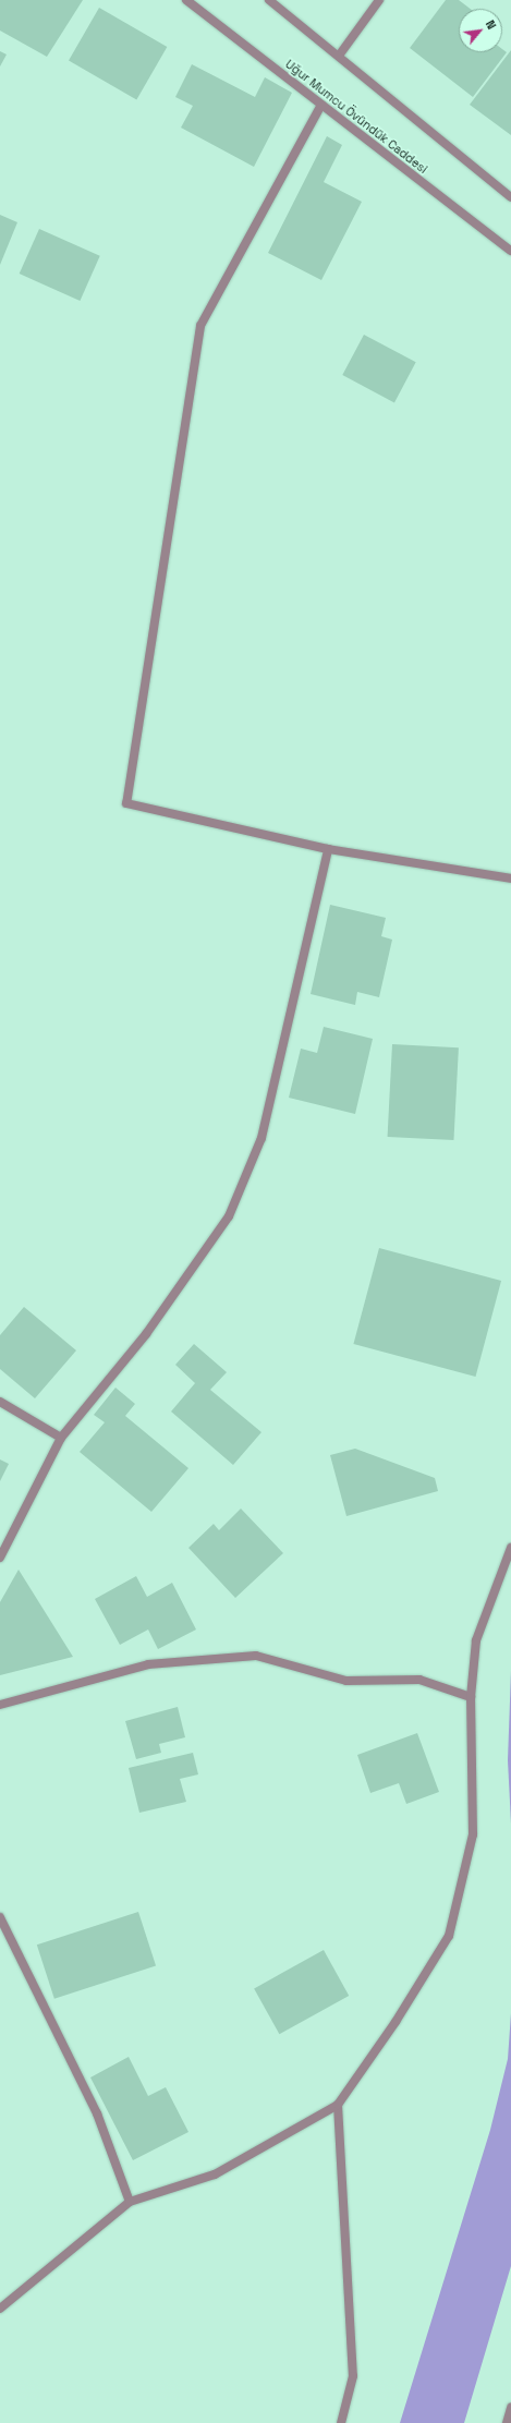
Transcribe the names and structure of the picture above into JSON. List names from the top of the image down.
{
  "streets": {
    "street": ["Uğur Mumcu Övündük Caddesi"]
  },
  "north": "top right"
}
